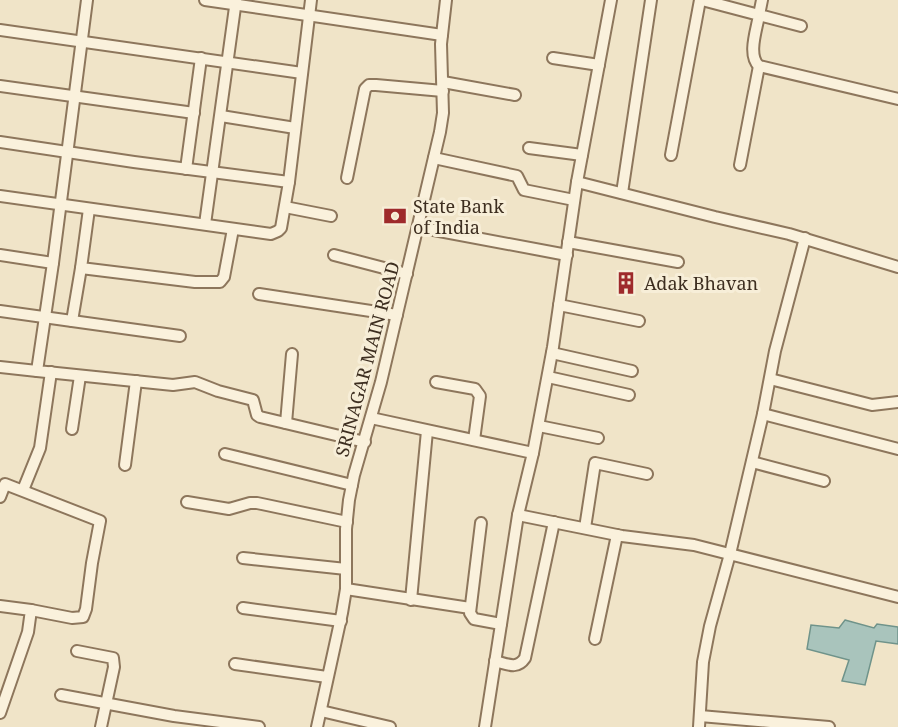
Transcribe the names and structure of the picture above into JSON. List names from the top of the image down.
{
  "streets": {
    "street": ["SRINAGAR MAIN ROAD"]
  },
  "places": {
    "bank": ["State Bank of India"],
    "building": ["Adak Bhavan"]
  }
}
